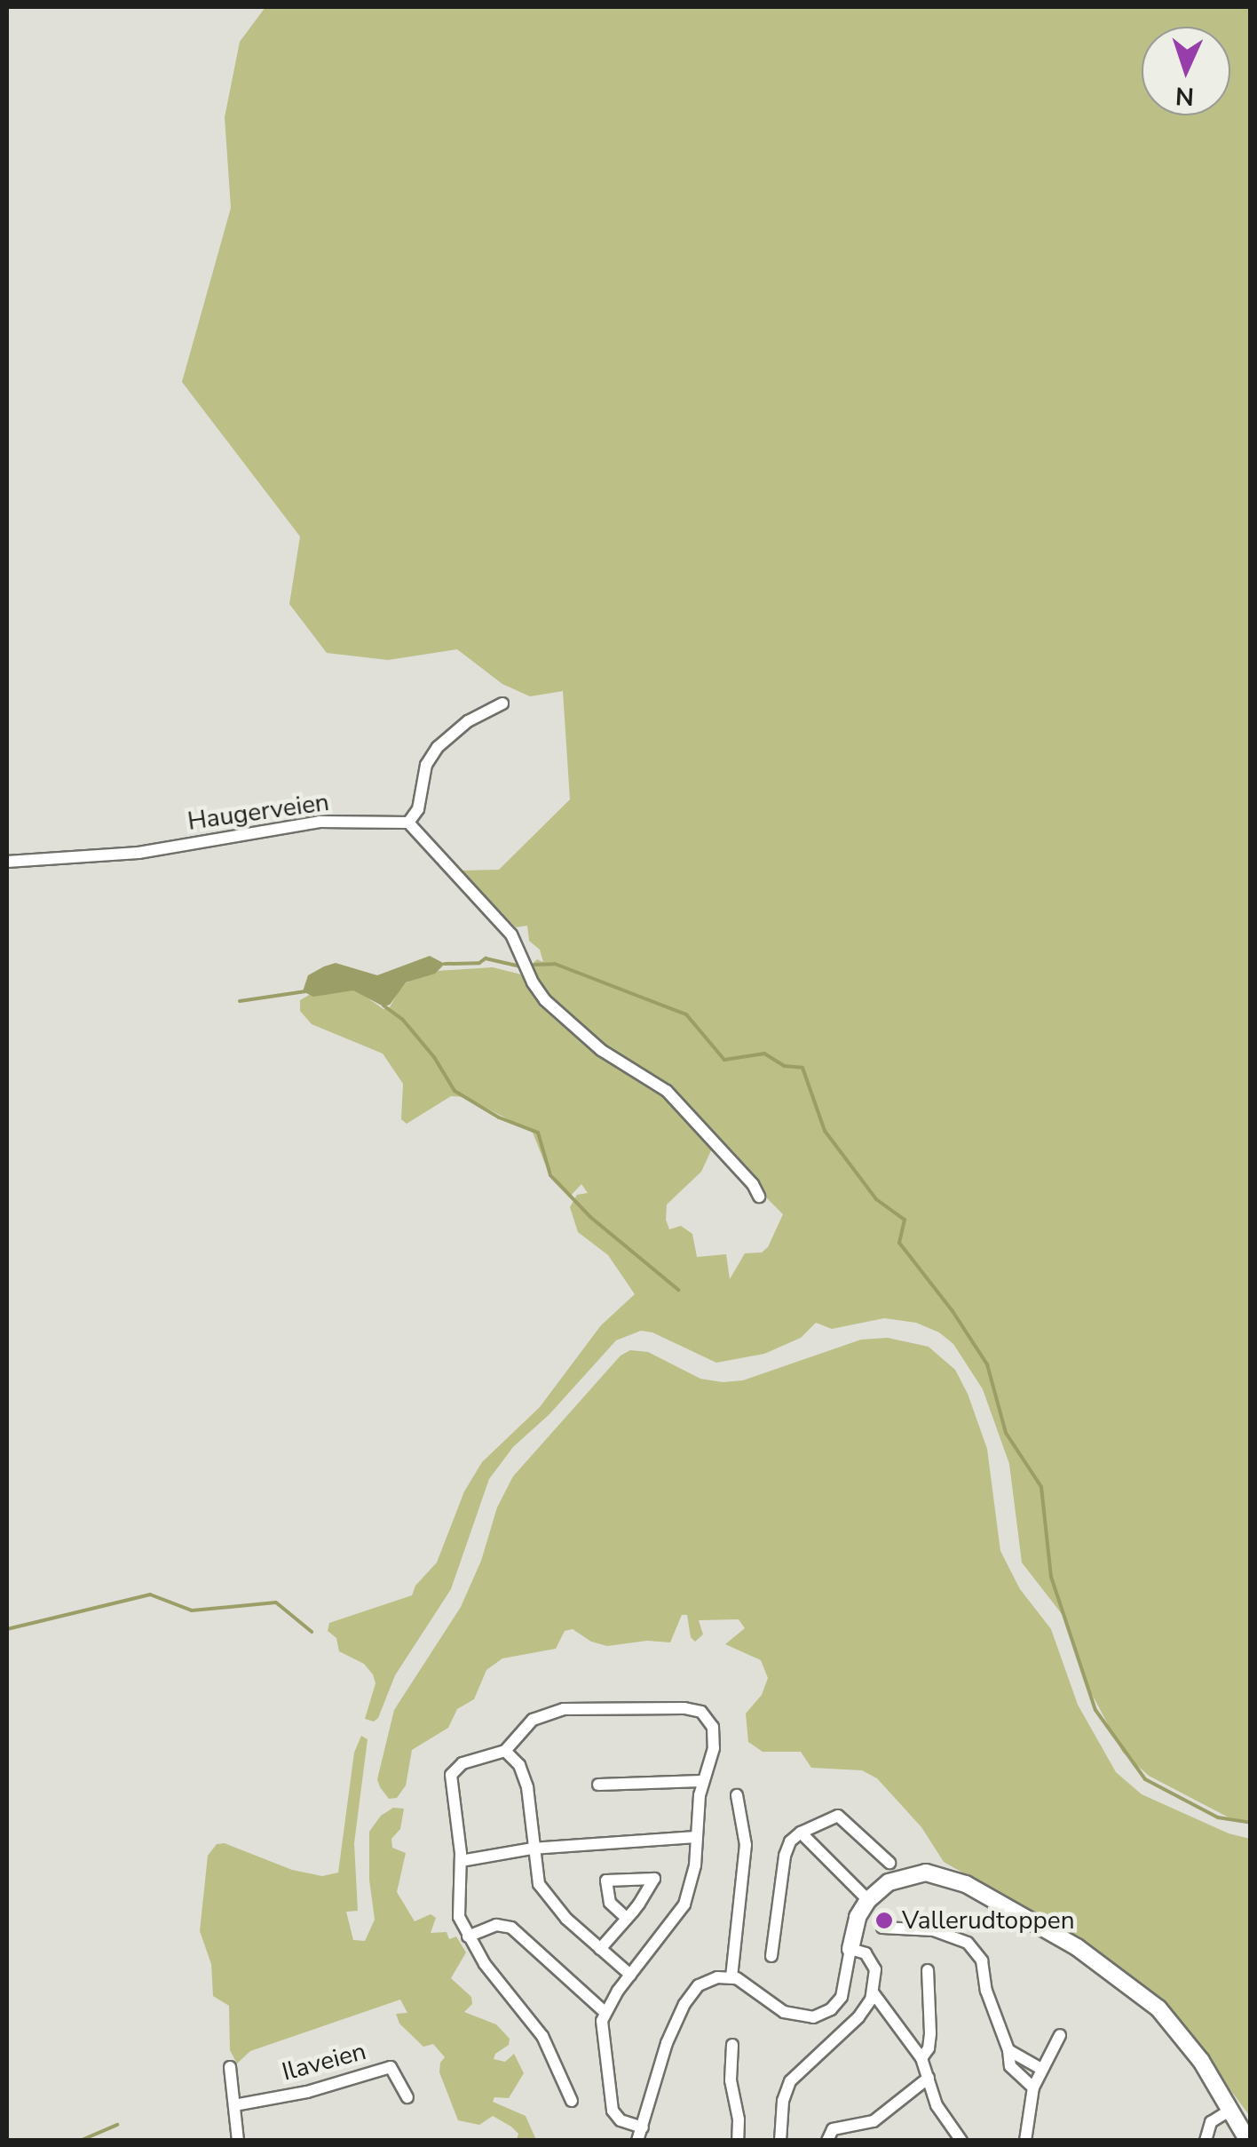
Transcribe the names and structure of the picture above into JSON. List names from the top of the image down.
{
  "streets": {
    "street": ["Haugerveien", "Ilaveien"]
  },
  "places": ["Vallerudtoppen"],
  "north": "bottom"
}
